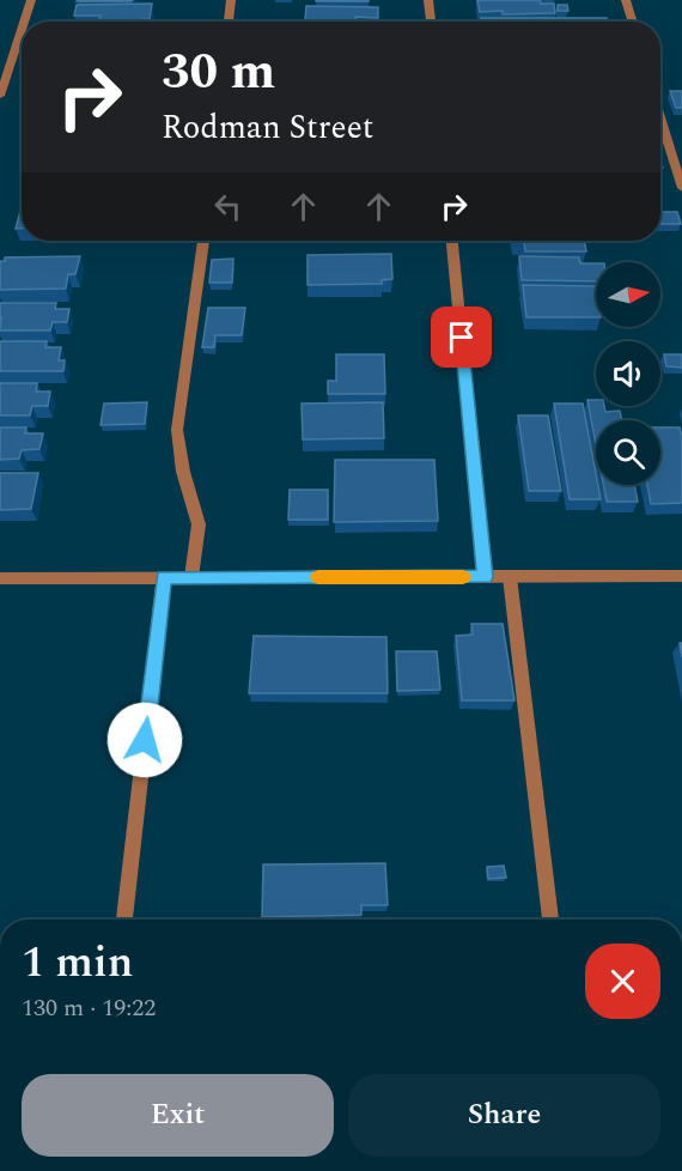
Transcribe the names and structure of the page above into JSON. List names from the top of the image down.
{
  "north": "right",
  "page": {
    "turn": ["30 m", "Rodman Street"],
    "heading": ["1 min", "130 m · 19:22"],
    "buttons": ["Exit", "Share"]
  }
}
